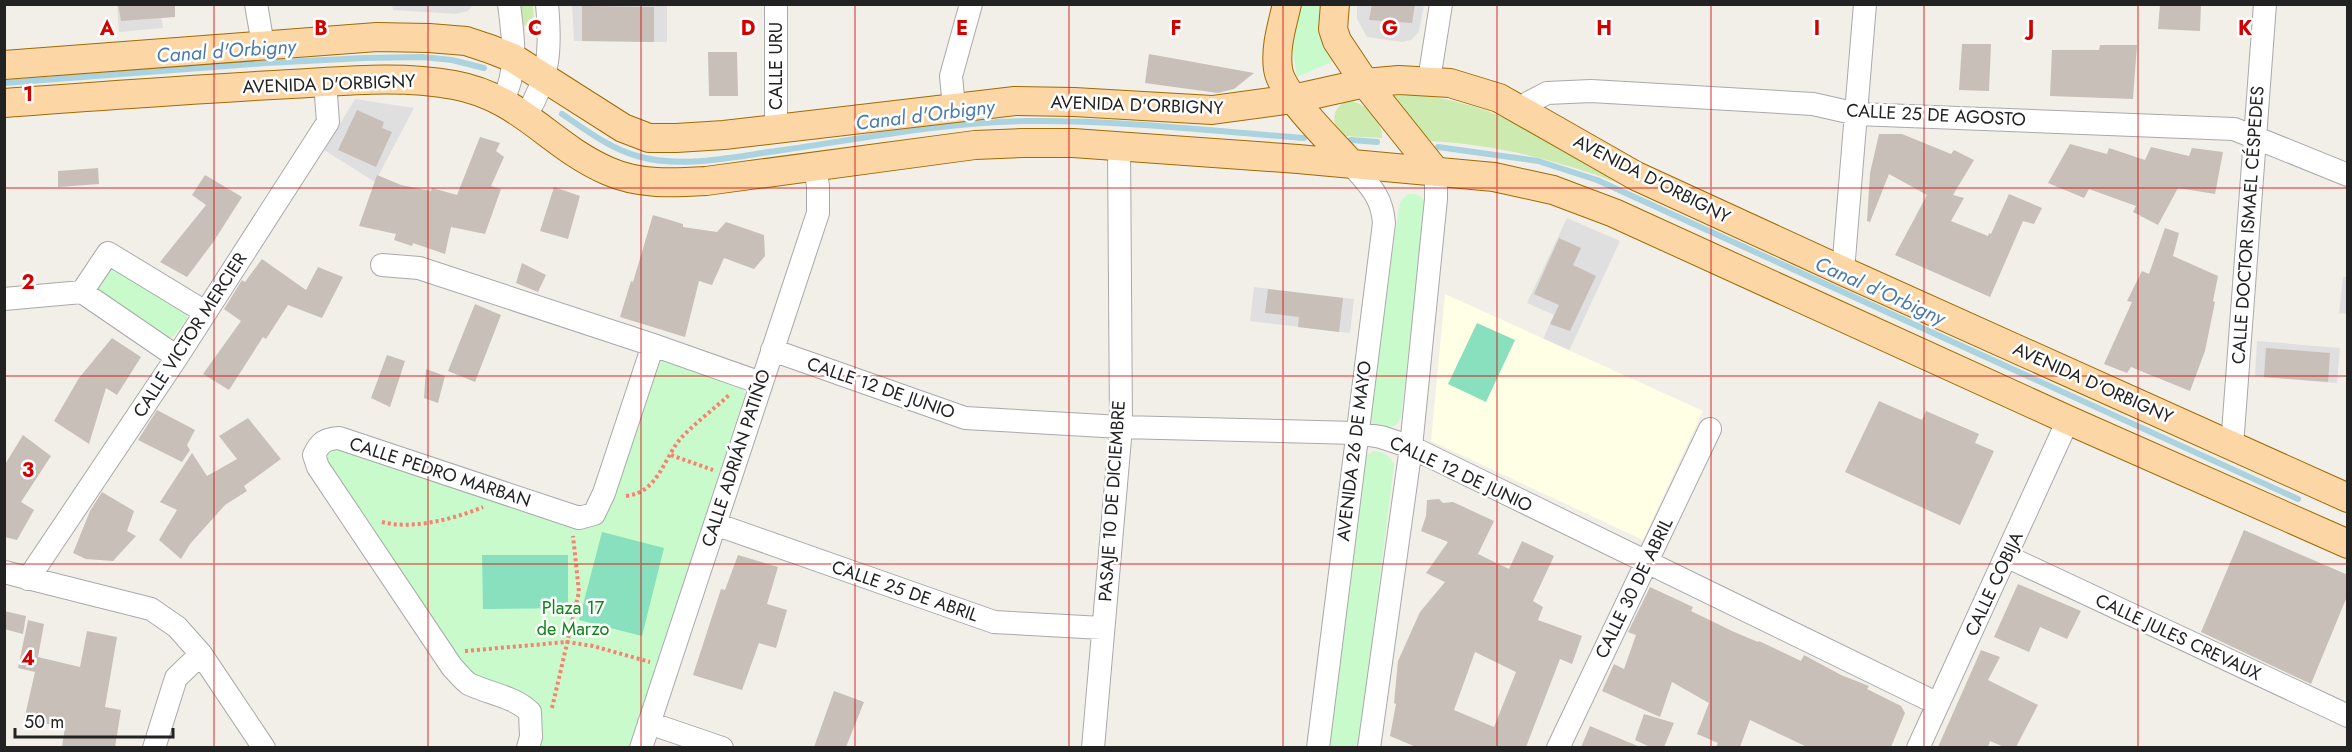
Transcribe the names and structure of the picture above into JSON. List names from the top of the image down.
{
  "streets": {
    "main road": ["AVENIDA D'ORBIGNY"],
    "street": [
      "CALLE URU",
      "CALLE 25 DE AGOSTO",
      "CALLE DOCTOR ISMAEL CÉSPEDES",
      "CALLE VICTOR MERCIER",
      "CALLE 12 DE JUNIO",
      "AVENIDA 26 DE MAYO",
      "CALLE ADRIÁN PATIÑO",
      "CALLE PEDRO MARBAN",
      "PASAJE 10 DE DICIEMBRE",
      "CALLE COBIJA",
      "CALLE 30 DE ABRIL",
      "CALLE 25 DE ABRIL",
      "CALLE JULES CREVAUX"
    ]
  },
  "crossings": [
    ["CALLE URU", "AVENIDA D'ORBIGNY"],
    ["AVENIDA D'ORBIGNY", "CALLE 25 DE AGOSTO"],
    ["AVENIDA D'ORBIGNY", "CALLE DOCTOR ISMAEL CÉSPEDES"],
    ["AVENIDA D'ORBIGNY", "CALLE VICTOR MERCIER"],
    ["AVENIDA D'ORBIGNY", "AVENIDA 26 DE MAYO"],
    ["AVENIDA D'ORBIGNY", "CALLE ADRIÁN PATIÑO"],
    ["AVENIDA D'ORBIGNY", "PASAJE 10 DE DICIEMBRE"],
    ["AVENIDA D'ORBIGNY", "CALLE COBIJA"],
    ["CALLE 25 DE AGOSTO", "CALLE DOCTOR ISMAEL CÉSPEDES"],
    ["CALLE 12 DE JUNIO", "AVENIDA 26 DE MAYO"],
    ["CALLE 12 DE JUNIO", "CALLE ADRIÁN PATIÑO"],
    ["CALLE 12 DE JUNIO", "PASAJE 10 DE DICIEMBRE"],
    ["CALLE 12 DE JUNIO", "CALLE COBIJA"],
    ["CALLE 12 DE JUNIO", "CALLE 30 DE ABRIL"],
    ["CALLE ADRIÁN PATIÑO", "CALLE 25 DE ABRIL"],
    ["PASAJE 10 DE DICIEMBRE", "CALLE 25 DE ABRIL"],
    ["CALLE COBIJA", "CALLE JULES CREVAUX"]
  ],
  "water": ["Canal d'Orbigny"],
  "parks": ["Plaza 17 de Marzo"],
  "scale_bar": "50 m",
  "grid": {
    "columns": [
      "A",
      "B",
      "C",
      "D",
      "E",
      "F",
      "G",
      "H",
      "I",
      "J",
      "K"
    ],
    "rows": [
      "1",
      "2",
      "3",
      "4"
    ]
  }
}
